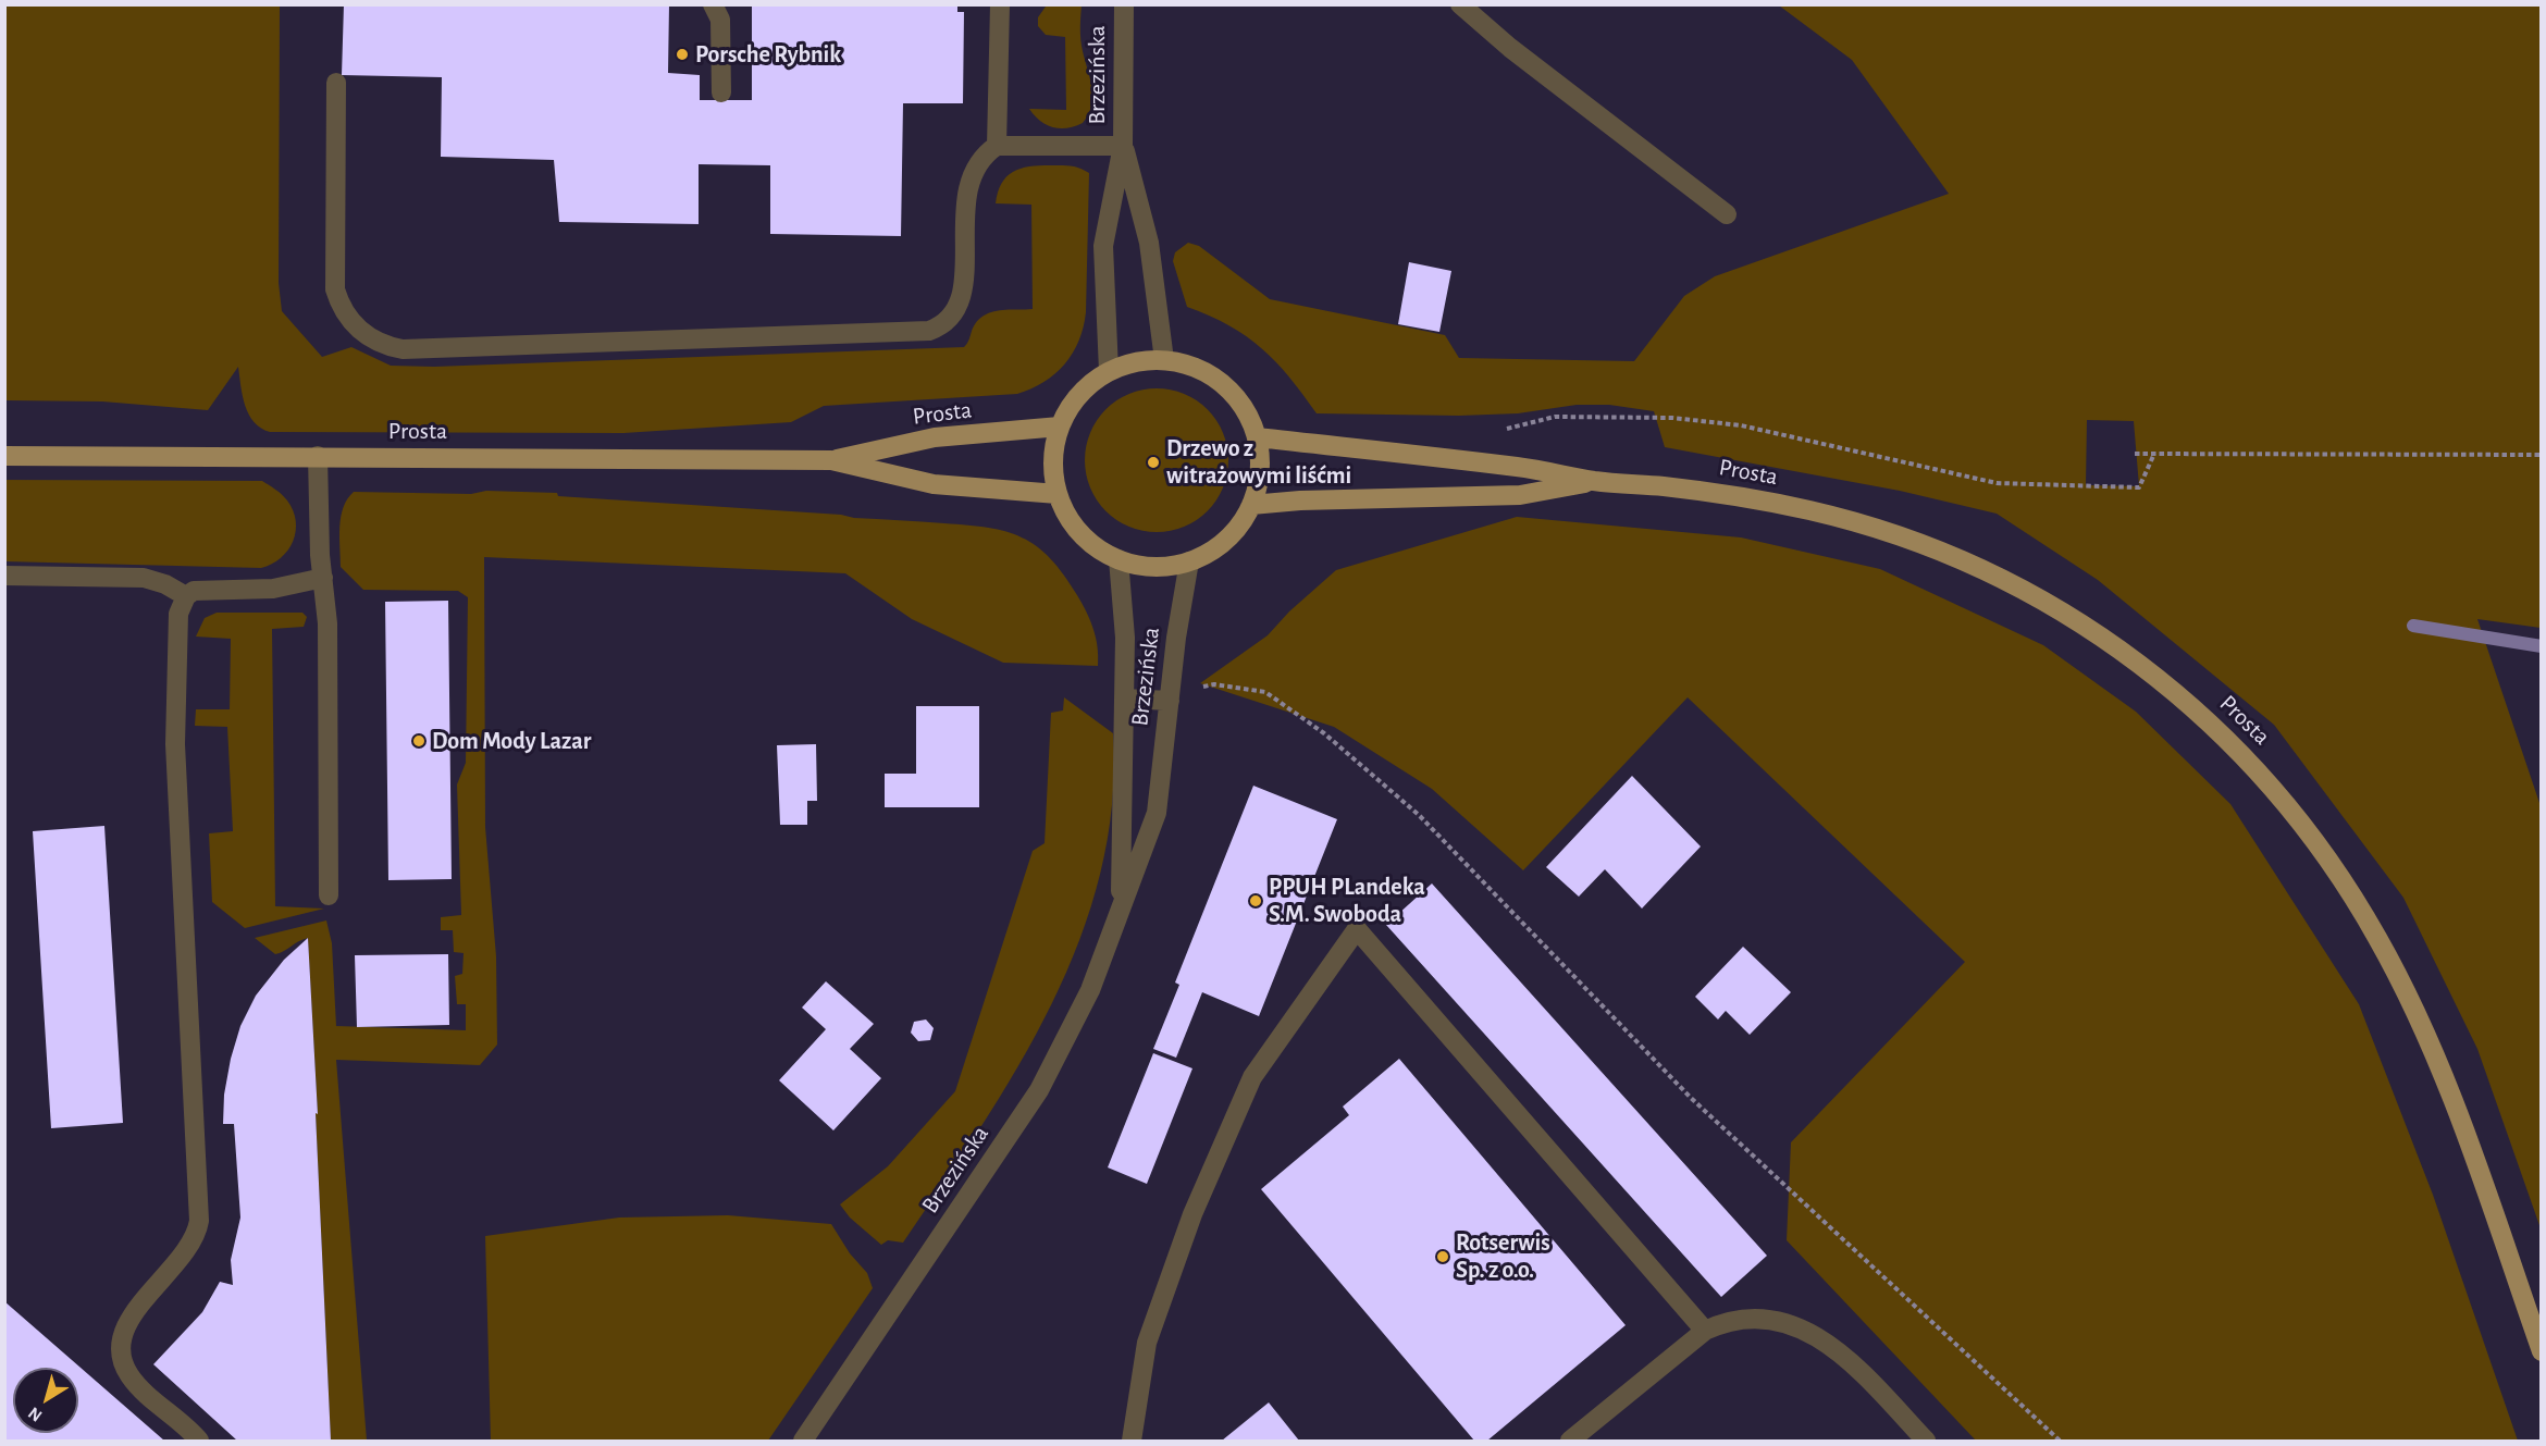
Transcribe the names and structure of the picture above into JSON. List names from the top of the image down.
{
  "streets": {
    "main road": ["Prosta"],
    "street": ["Brzezińska"]
  },
  "crossings": [
    ["Brzezińska", "Prosta"]
  ],
  "places": [
    "Porsche Rybnik",
    "Drzewo z witrażowymi liśćmi",
    "Dom Mody Lazar",
    "PPUH PLandeka S.M. Swoboda",
    "Rotserwis Sp. z o.o."
  ],
  "north": "bottom left"
}
